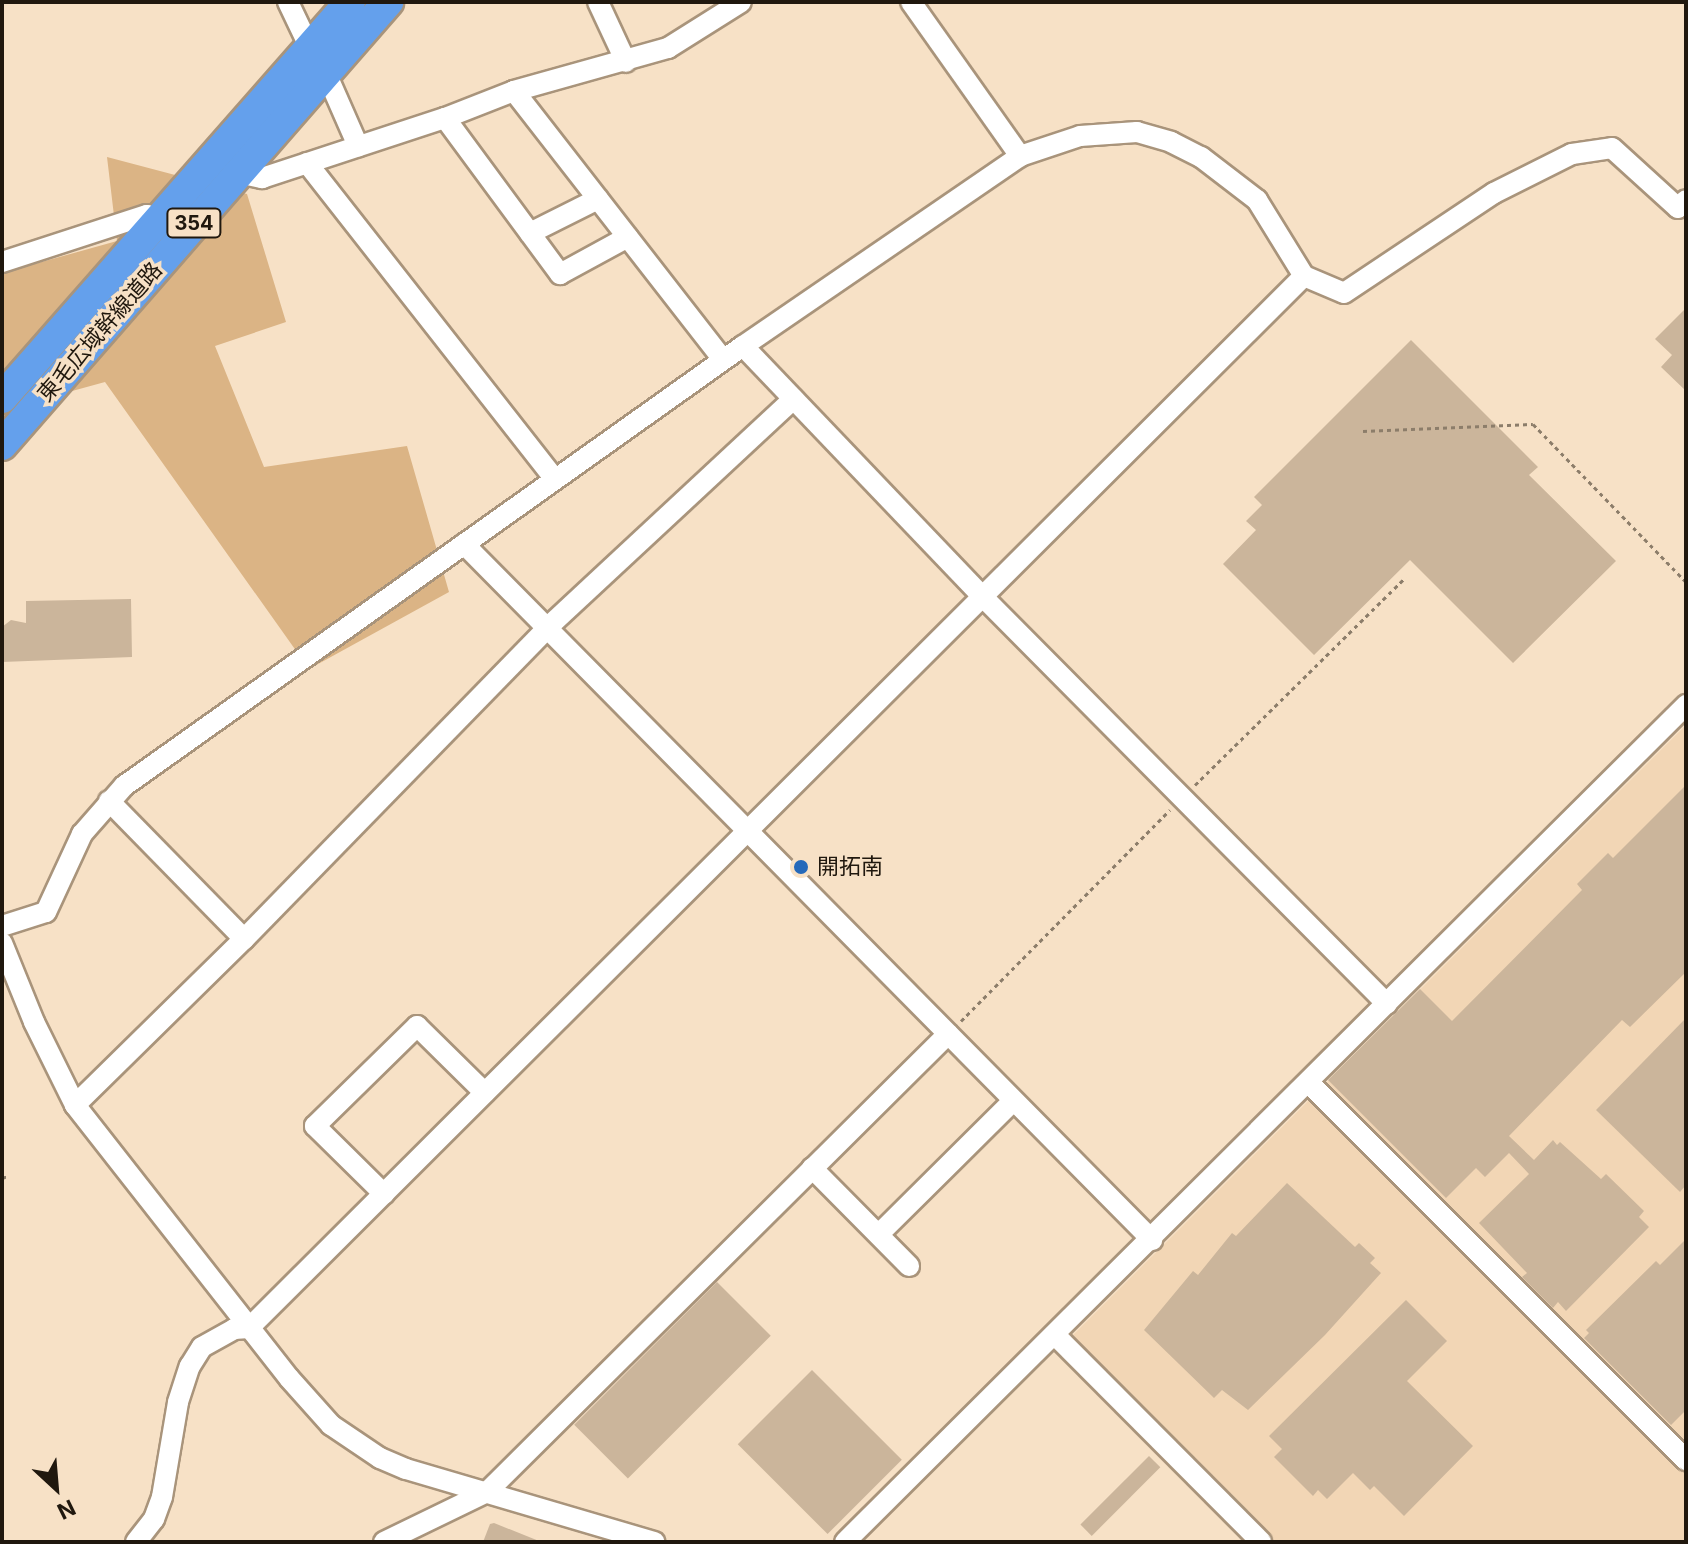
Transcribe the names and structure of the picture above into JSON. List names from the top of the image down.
{
  "streets": {
    "highway": ["354", "東毛広域幹線道路"]
  },
  "places": ["開拓南"],
  "north": "bottom right"
}
